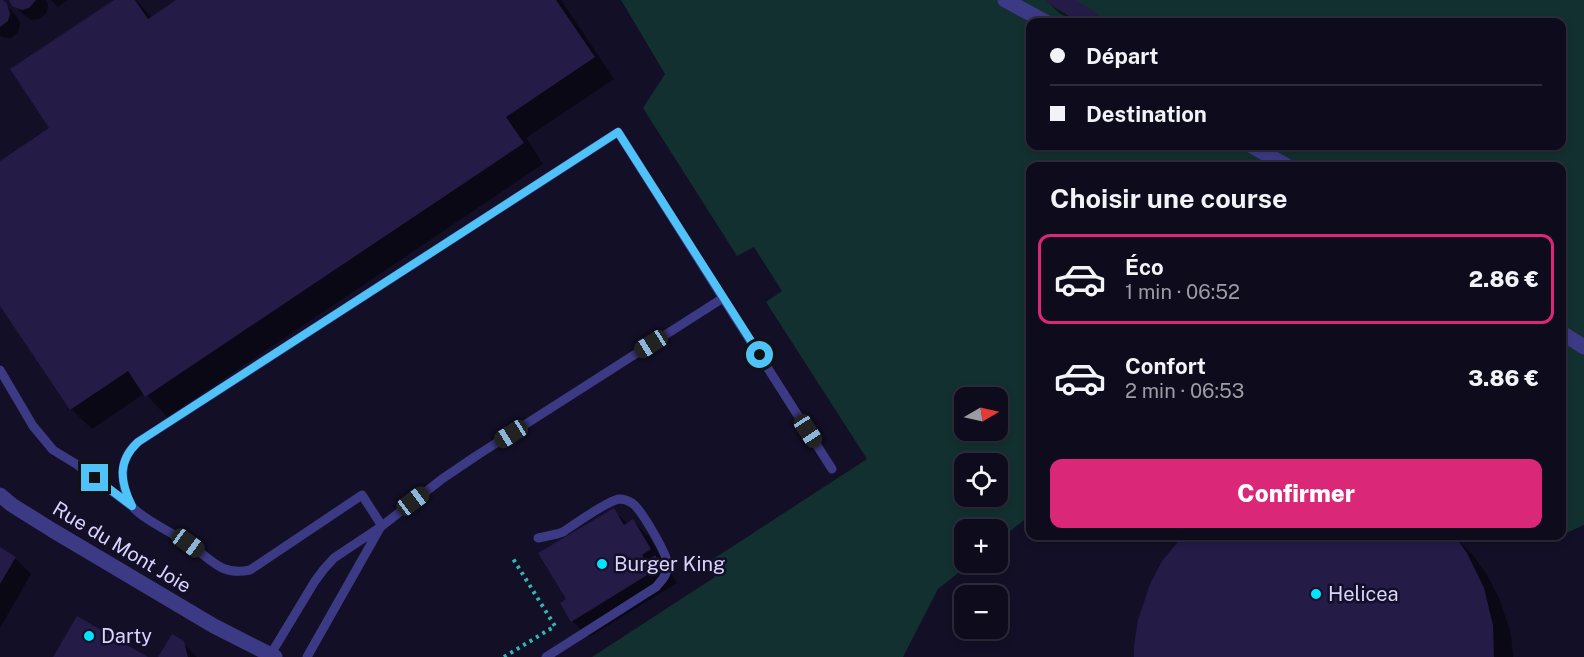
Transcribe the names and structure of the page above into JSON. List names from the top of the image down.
{
  "streets": {
    "street": ["Rue du Mont Joie"]
  },
  "places": ["Burger King", "Helicea", "Darty"],
  "north": "right",
  "page": {
    "banner": ["Départ", "Destination"],
    "heading": "Choisir une course",
    "list": [
      {
        "name": "Éco",
        "note": "1 min · 06:52",
        "value": "2.86 €"
      },
      {
        "name": "Confort",
        "note": "2 min · 06:53",
        "value": "3.86 €"
      }
    ],
    "map_buttons": ["+", "−"],
    "buttons": "Confirmer"
  }
}
